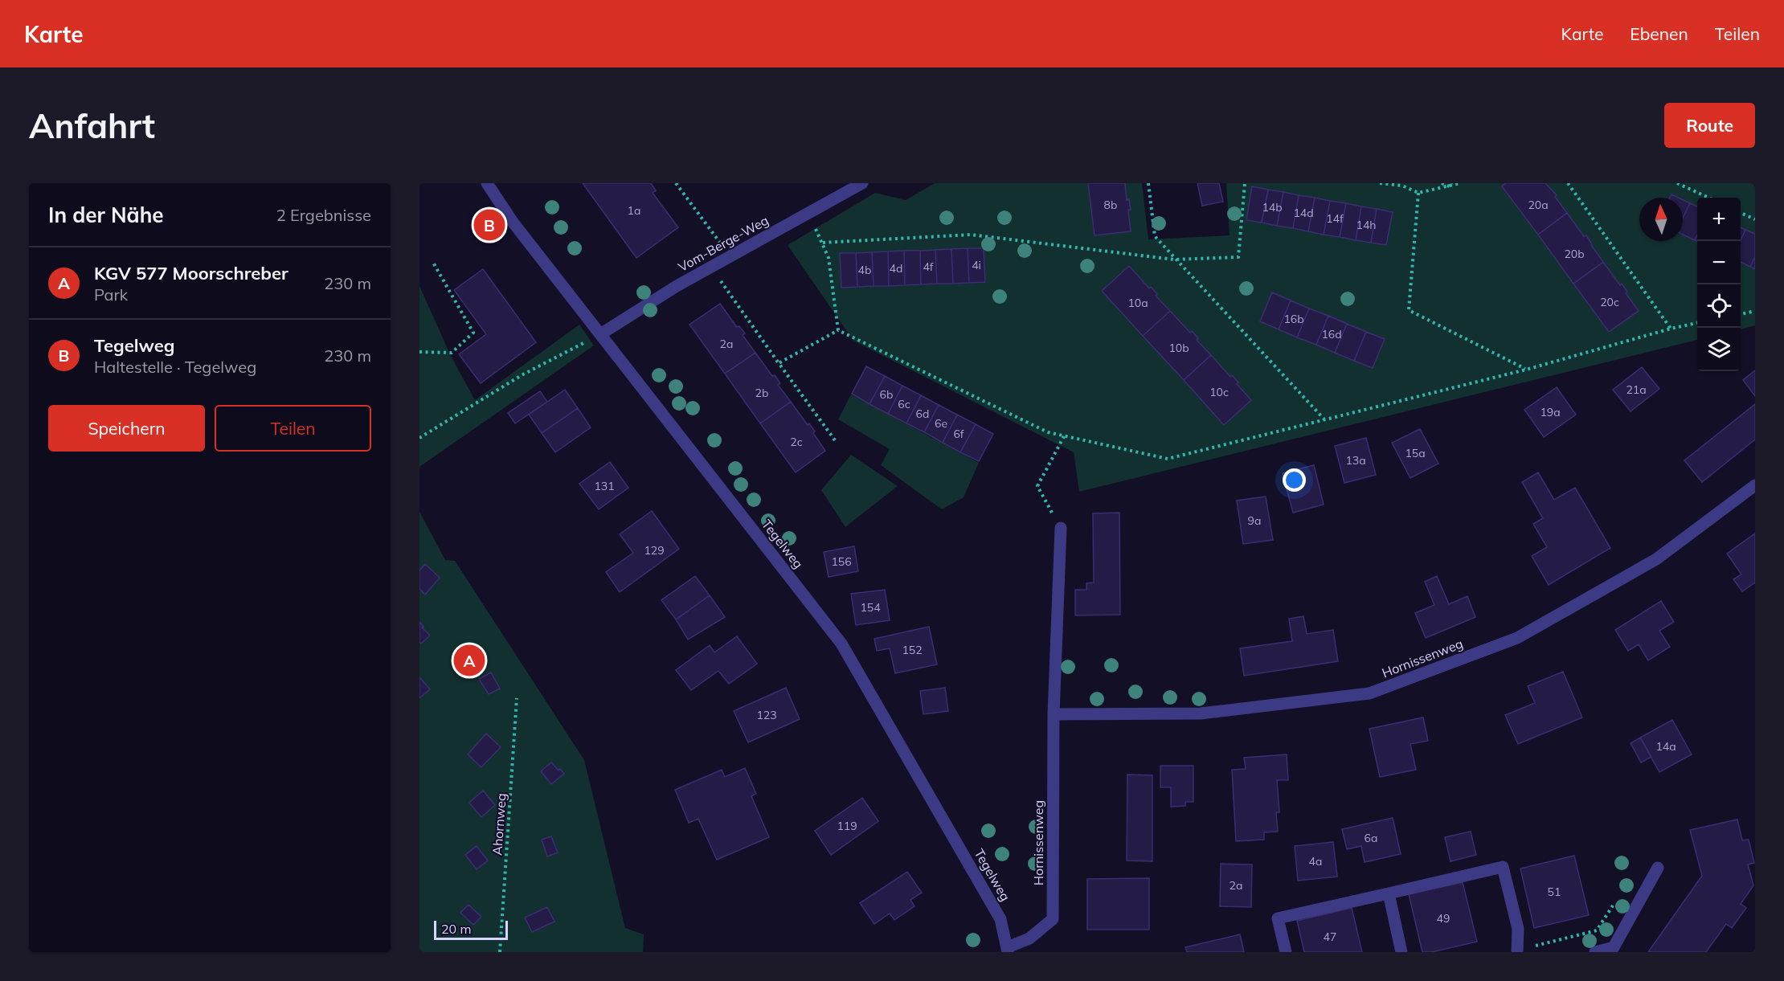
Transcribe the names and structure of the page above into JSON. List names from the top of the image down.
{
  "streets": {
    "street": ["Vom-Berge-Weg", "Tegelweg", "Hornissenweg"],
    "path": ["Ahornweg"]
  },
  "crossings": [
    ["Vom-Berge-Weg", "Tegelweg"],
    ["Tegelweg", "Hornissenweg"]
  ],
  "house_numbers": [
    "8b",
    "20a",
    "14b",
    "1a",
    "14d",
    "14f",
    "14h",
    "20b",
    "4i",
    "4f",
    "4d",
    "4b",
    "20c",
    "10a",
    "16b",
    "16d",
    "2a",
    "10b",
    "21a",
    "10c",
    "2b",
    "6b",
    "6c",
    "19a",
    "6d",
    "6e",
    "6f",
    "2c",
    "15a",
    "13a",
    "131",
    "9a",
    "129",
    "156",
    "154",
    "152",
    "123",
    "14a",
    "119",
    "6a",
    "4a",
    "2a",
    "51",
    "49",
    "47"
  ],
  "scale_bar": "20 m",
  "north": "top",
  "page": {
    "header": "Karte",
    "nav": ["Karte", "Ebenen", "Teilen"],
    "buttons": [
      "Route",
      ["Speichern", "Teilen"]
    ],
    "title": "Anfahrt",
    "heading": ["In der Nähe", "2 Ergebnisse"],
    "map_buttons": ["+", "−"],
    "pins": ["B", "A"],
    "list": [
      {
        "mark": "A",
        "name": "KGV 577 Moorschreber",
        "note": "Park",
        "value": "230 m"
      },
      {
        "mark": "B",
        "name": "Tegelweg",
        "note": "Haltestelle · Tegelweg",
        "value": "230 m"
      }
    ],
    "scale": "20 m"
  }
}
